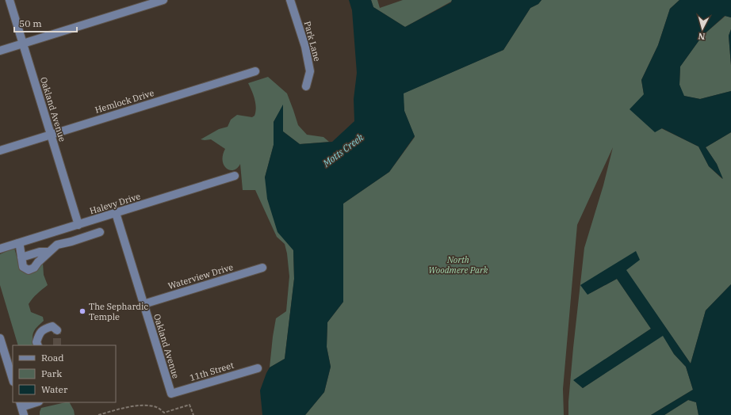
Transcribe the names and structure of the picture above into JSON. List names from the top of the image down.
{
  "streets": {
    "street": [
      "Park Lane",
      "Hemlock Drive",
      "Oakland Avenue",
      "Halevy Drive",
      "Waterview Drive",
      "11th Street"
    ]
  },
  "crossings": [
    ["Hemlock Drive", "Oakland Avenue"],
    ["Oakland Avenue", "Halevy Drive"],
    ["Oakland Avenue", "Waterview Drive"],
    ["Oakland Avenue", "11th Street"]
  ],
  "water": ["Motts Creek"],
  "parks": ["North Woodmere Park"],
  "places": ["The Sephardic Temple"],
  "legend": ["Road", "Park", "Water"],
  "scale_bar": "50 m",
  "north": "bottom"
}
